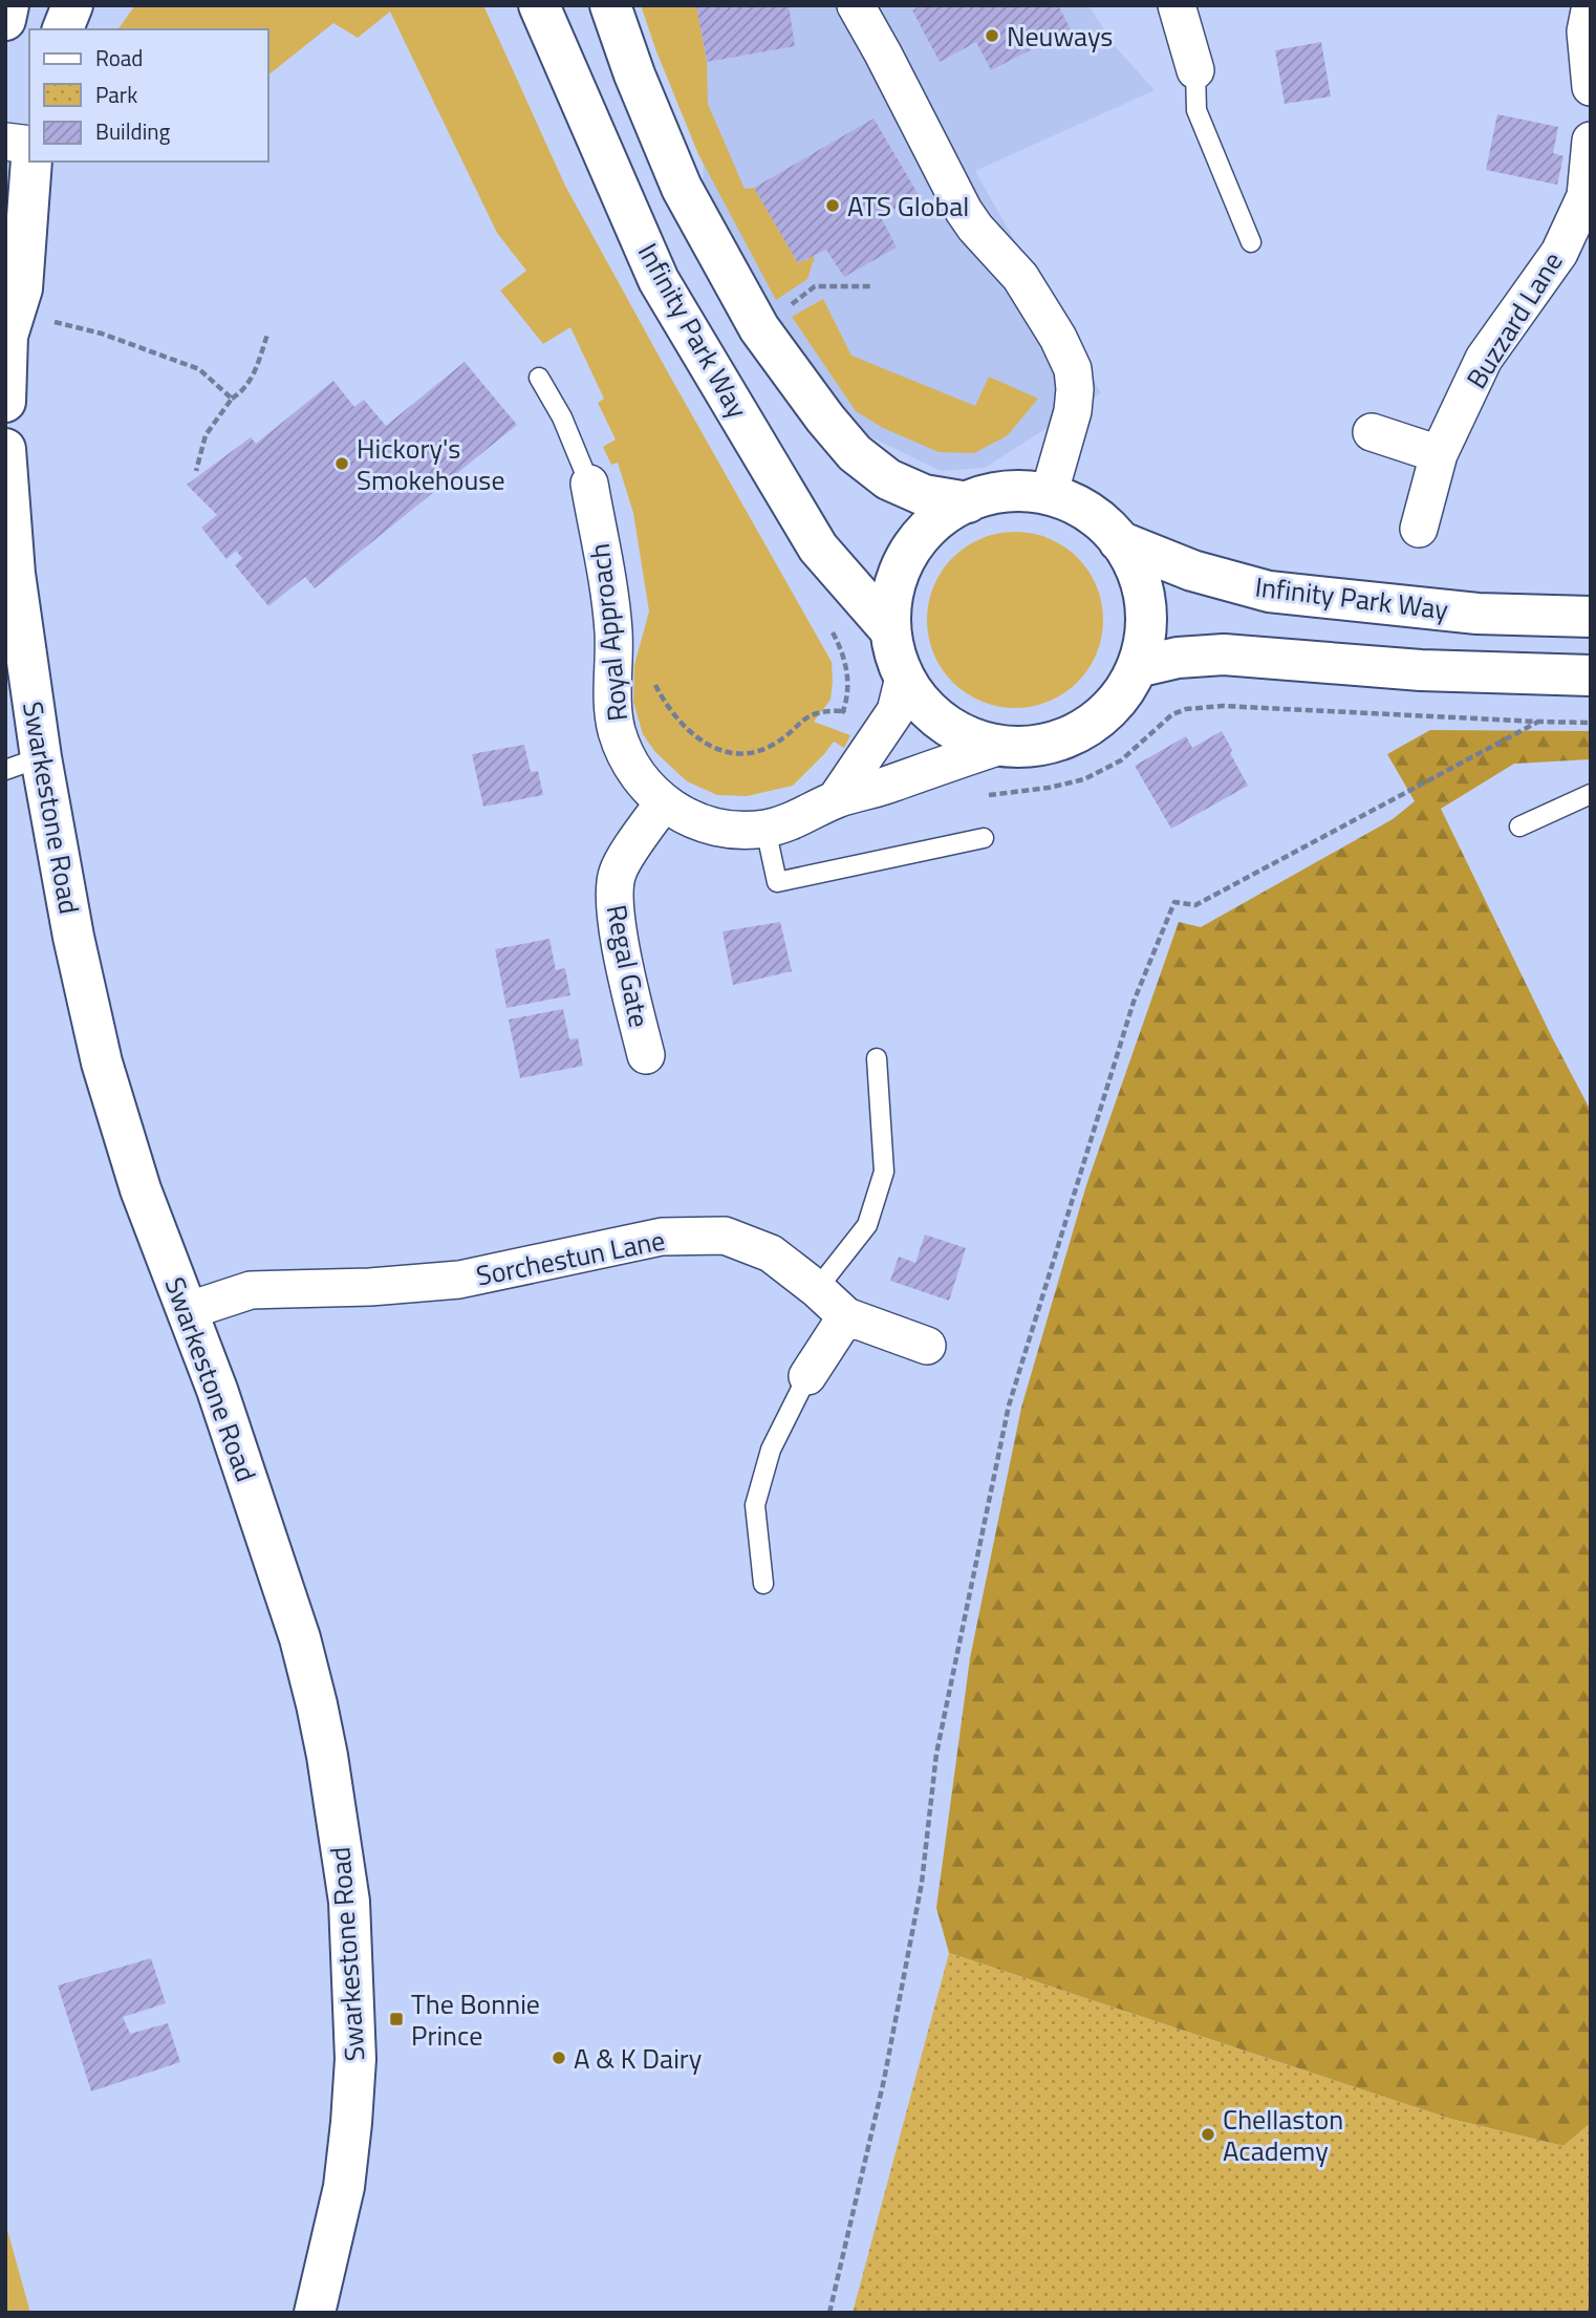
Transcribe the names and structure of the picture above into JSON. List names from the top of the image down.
{
  "streets": {
    "street": [
      "Buzzard Lane",
      "Infinity Park Way",
      "Royal Approach",
      "Swarkestone Road",
      "Regal Gate",
      "Sorchestun Lane"
    ]
  },
  "crossings": [
    ["Infinity Park Way", "Royal Approach"],
    ["Royal Approach", "Regal Gate"],
    ["Swarkestone Road", "Sorchestun Lane"]
  ],
  "places": {
    "other": [
      "Neuways",
      "ATS Global",
      "Hickory's Smokehouse",
      "A & K Dairy",
      "Chellaston Academy"
    ],
    "transit": ["The Bonnie Prince"]
  },
  "legend": ["Road", "Park", "Building"]
}
